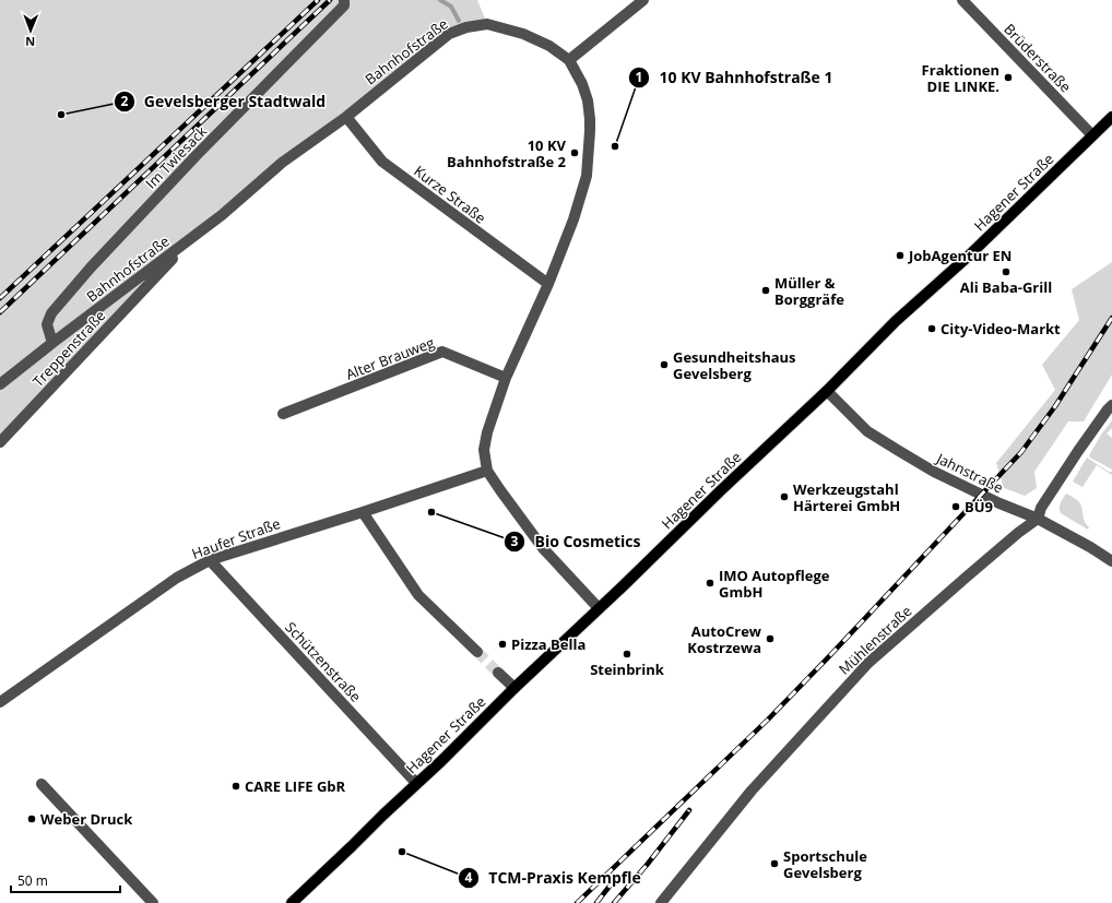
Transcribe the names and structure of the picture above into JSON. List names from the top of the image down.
{
  "streets": {
    "main road": ["Hagener Straße"],
    "street": [
      "Bahnhofstraße",
      "Brüderstraße",
      "Im Twiesack",
      "Kurze Straße",
      "Treppenstraße",
      "Alter Brauweg",
      "Jahnstraße",
      "Haufer Straße",
      "Mühlenstraße",
      "Schützenstraße"
    ]
  },
  "crossings": [
    ["Bahnhofstraße", "Im Twiesack"],
    ["Bahnhofstraße", "Hagener Straße"],
    ["Bahnhofstraße", "Kurze Straße"],
    ["Bahnhofstraße", "Treppenstraße"],
    ["Bahnhofstraße", "Alter Brauweg"],
    ["Bahnhofstraße", "Haufer Straße"],
    ["Brüderstraße", "Hagener Straße"],
    ["Hagener Straße", "Jahnstraße"],
    ["Hagener Straße", "Schützenstraße"],
    ["Jahnstraße", "Mühlenstraße"],
    ["Haufer Straße", "Schützenstraße"]
  ],
  "places": [
    "Fraktionen DIE LINKE.",
    "Gevelsberger Stadtwald",
    "10 KV Bahnhofstraße 1",
    "10 KV Bahnhofstraße 2",
    "JobAgentur EN",
    "Ali Baba-Grill",
    "Müller & Borggräfe",
    "City-Video-Markt",
    "Gesundheitshaus Gevelsberg",
    "Werkzeugstahl Härterei GmbH",
    "BÜ9",
    "Bio Cosmetics",
    "IMO Autopflege GmbH",
    "AutoCrew Kostrzewa",
    "Pizza Bella",
    "Steinbrink",
    "CARE LIFE GbR",
    "Weber Druck",
    "TCM-Praxis Kempfle",
    "Sportschule Gevelsberg"
  ],
  "scale_bar": "50 m",
  "north": "bottom"
}
